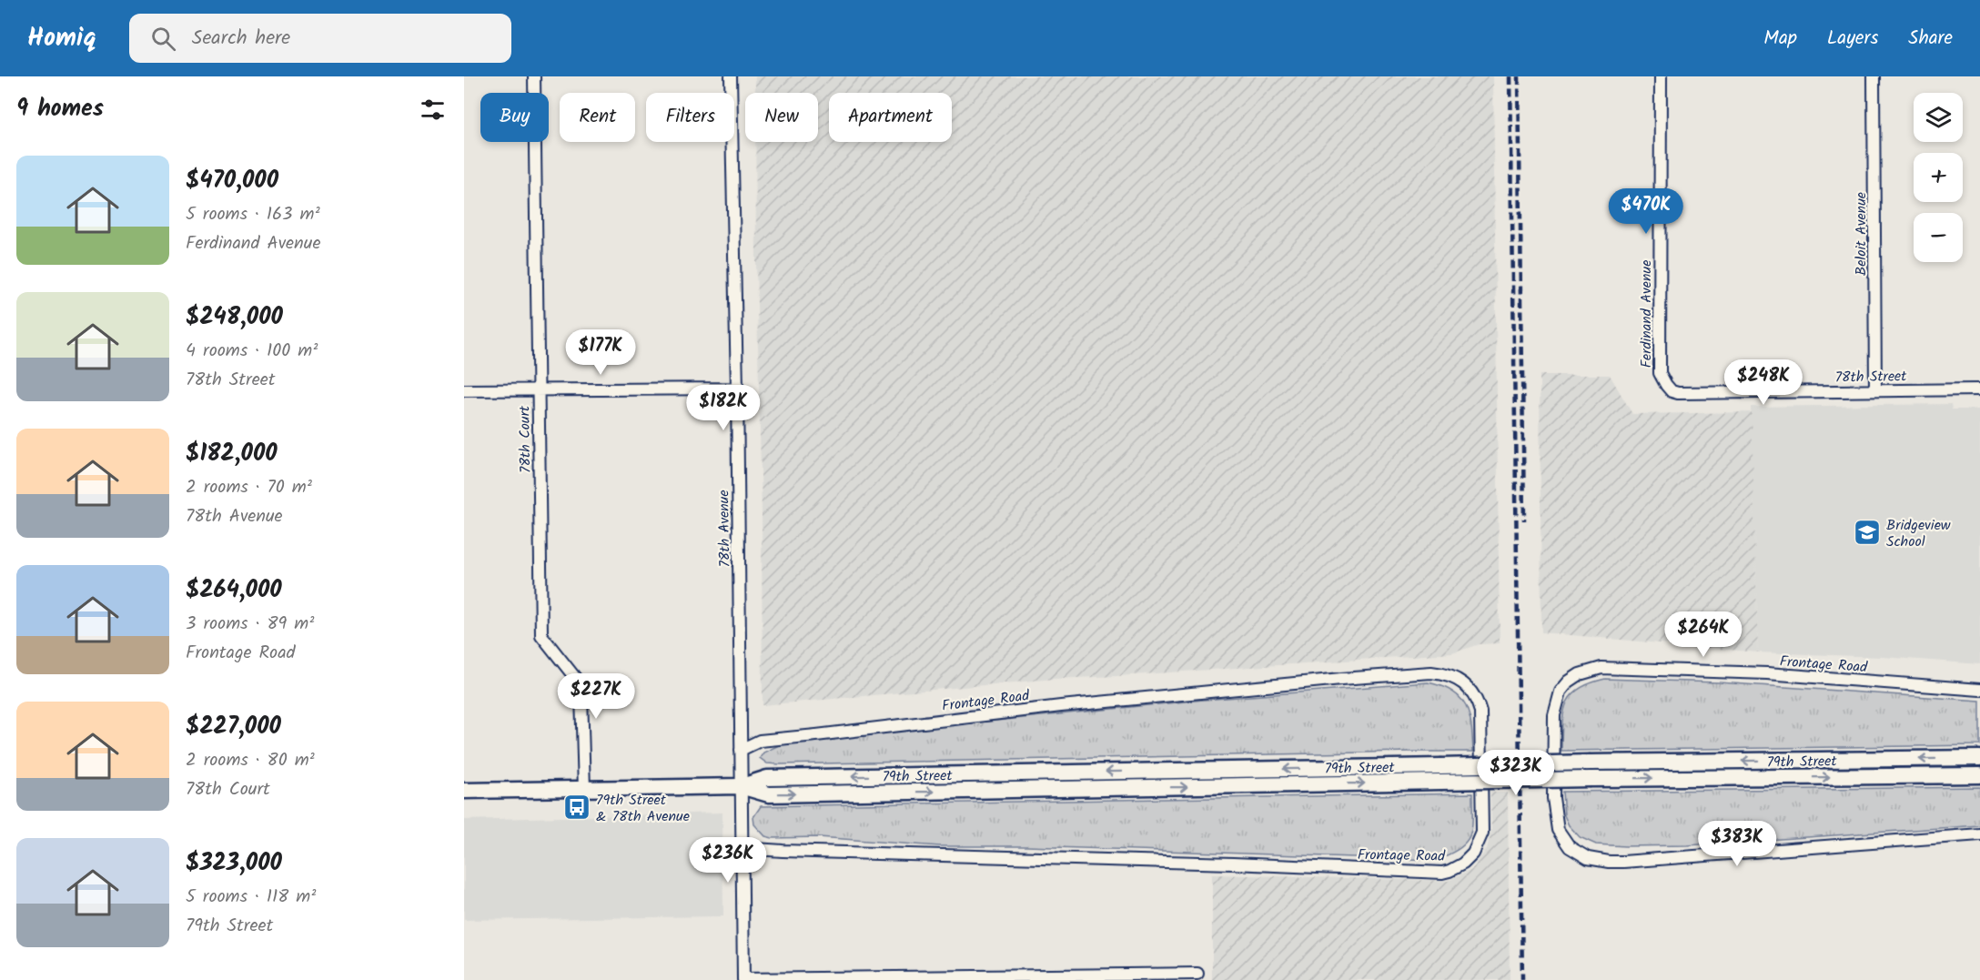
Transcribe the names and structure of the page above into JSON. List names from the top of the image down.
{
  "streets": {
    "main road": ["79th Street"],
    "street": [
      "Beloit Avenue",
      "Ferdinand Avenue",
      "78th Street",
      "78th Court",
      "78th Avenue",
      "Frontage Road"
    ]
  },
  "crossings": [
    ["Beloit Avenue", "78th Street"],
    ["Ferdinand Avenue", "78th Street"],
    ["78th Court", "79th Street"],
    ["78th Avenue", "Frontage Road"],
    ["78th Avenue", "79th Street"]
  ],
  "places": {
    "school or university": ["Bridgeview School"],
    "bus stop": ["79th Street & 78th Avenue"]
  },
  "page": {
    "header": "Homiq",
    "search": "Search here",
    "nav": ["Map", "Layers", "Share"],
    "heading": "9 homes",
    "map_buttons": ["+", "−"],
    "chip": [
      "Buy",
      "Rent",
      "Filters",
      "New",
      "Apartment"
    ],
    "list": [
      {
        "name": "$470,000",
        "note": "5 rooms · 163 m² · Ferdinand Avenue"
      },
      {
        "name": "$248,000",
        "note": "4 rooms · 100 m² · 78th Street"
      },
      {
        "name": "$182,000",
        "note": "2 rooms · 70 m² · 78th Avenue"
      },
      {
        "name": "$264,000",
        "note": "3 rooms · 89 m² · Frontage Road"
      },
      {
        "name": "$227,000",
        "note": "2 rooms · 80 m² · 78th Court"
      },
      {
        "name": "$323,000",
        "note": "5 rooms · 118 m² · 79th Street"
      }
    ],
    "price": [
      "$470K",
      "$177K",
      "$248K",
      "$182K",
      "$264K",
      "$227K",
      "$323K",
      "$383K",
      "$236K"
    ]
  }
}
